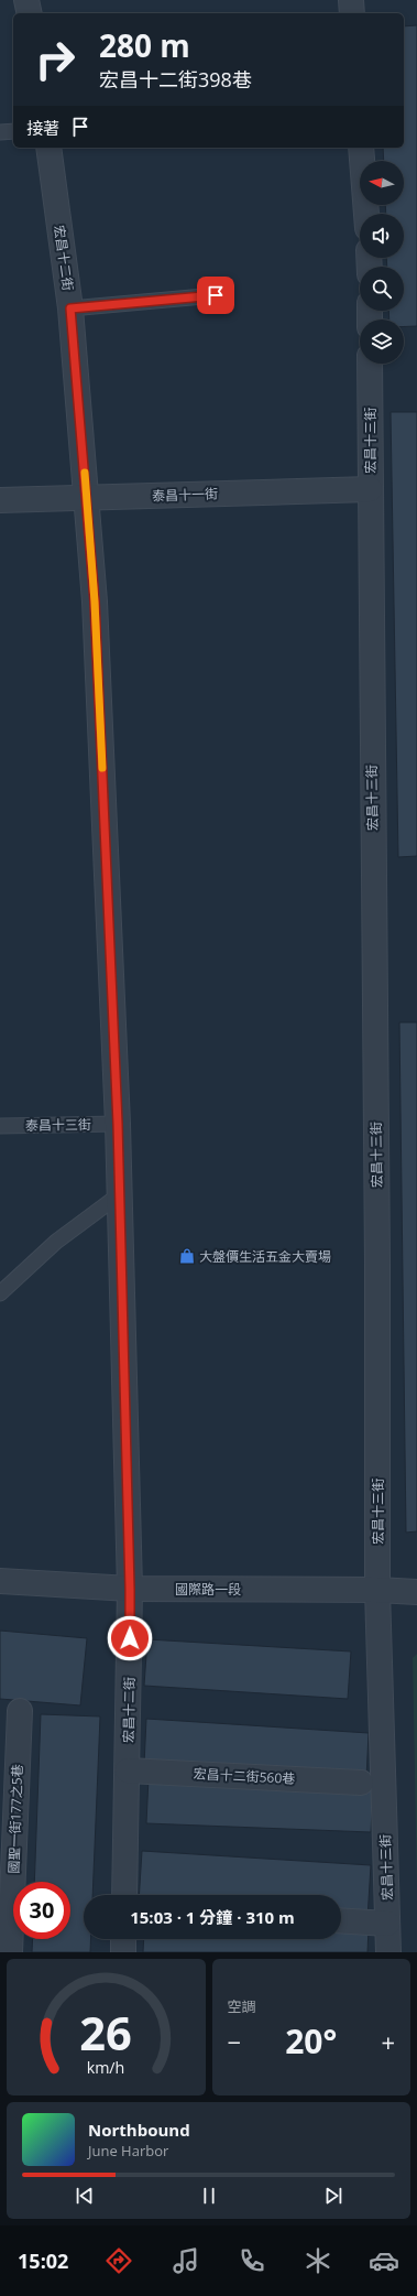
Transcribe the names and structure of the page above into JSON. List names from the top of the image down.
{
  "streets": {
    "street": [
      "宏昌十二街",
      "宏昌十三街",
      "泰昌十一街",
      "國際路一段",
      "宏昌十二街560巷",
      "國聖一街177之5巷"
    ],
    "lane": ["泰昌十三街"]
  },
  "crossings": [
    ["宏昌十二街", "泰昌十一街"],
    ["宏昌十二街", "泰昌十三街"],
    ["宏昌十二街", "國際路一段"],
    ["宏昌十二街", "宏昌十二街560巷"],
    ["宏昌十三街", "泰昌十一街"],
    ["宏昌十三街", "國際路一段"]
  ],
  "places": {
    "shop": ["大盤價生活五金大賣場"]
  },
  "north": "left",
  "page": {
    "turn": ["280 m", "宏昌十二街398巷"],
    "then": "接著",
    "limit": "30",
    "trip": "15:03 · 1 分鐘 · 310 m",
    "tile": "空調",
    "heat": ["−", "20°", "+"],
    "song": ["Northbound", "June Harbor"],
    "tabs": "15:02",
    "gauge": ["26", "km/h"]
  }
}
